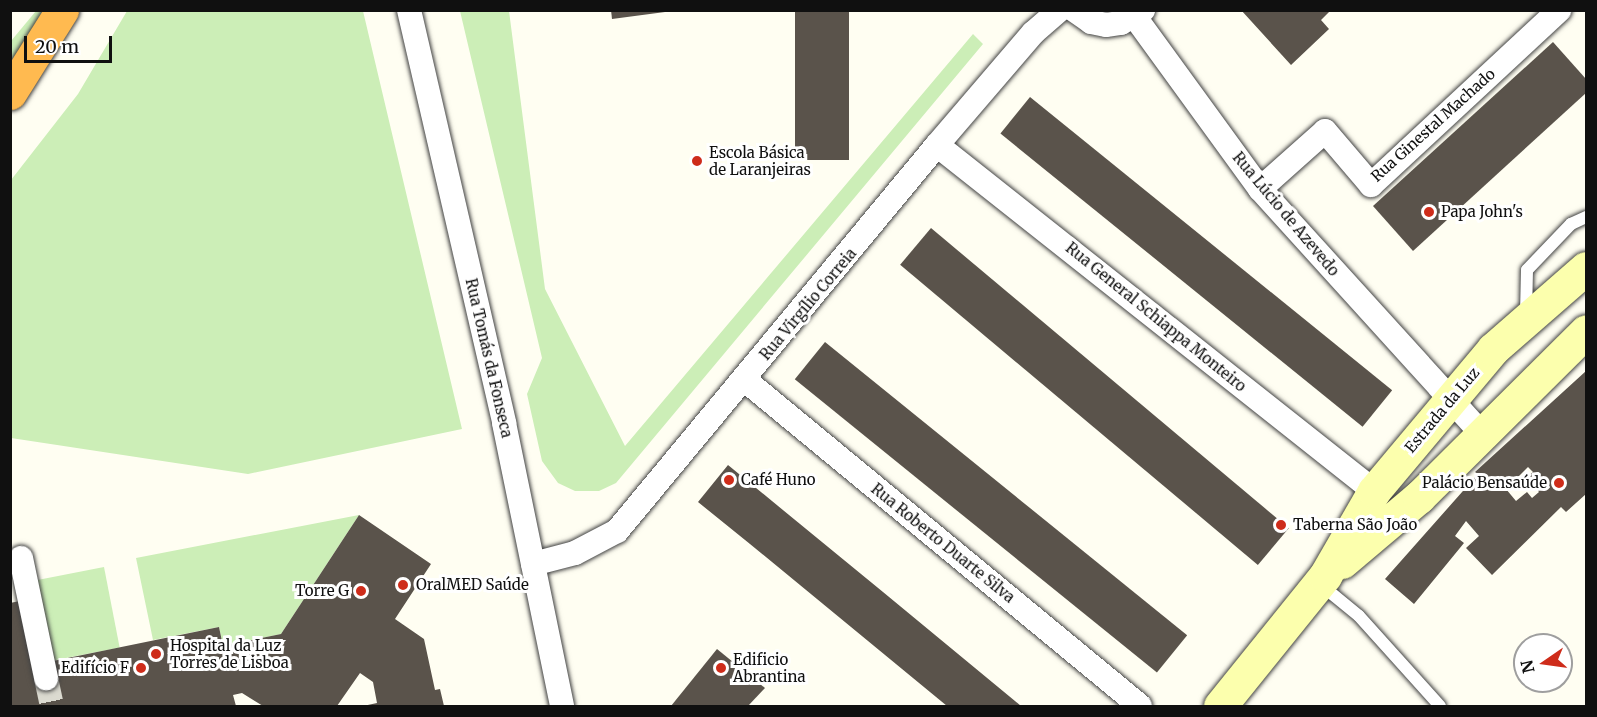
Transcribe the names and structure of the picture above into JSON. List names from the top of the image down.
{
  "streets": {
    "main road": ["Estrada da Luz"],
    "street": [
      "Rua Ginestal Machado",
      "Rua Lúcio de Azevedo",
      "Rua Virgílio Correia",
      "Rua General Schiappa Monteiro",
      "Rua Tomás da Fonseca",
      "Rua Roberto Duarte Silva"
    ]
  },
  "crossings": [
    ["Rua Ginestal Machado", "Rua Lúcio de Azevedo"],
    ["Rua Lúcio de Azevedo", "Estrada da Luz"],
    ["Rua Virgílio Correia", "Rua General Schiappa Monteiro"],
    ["Rua Virgílio Correia", "Rua Tomás da Fonseca"],
    ["Rua Virgílio Correia", "Rua Roberto Duarte Silva"],
    ["Rua General Schiappa Monteiro", "Estrada da Luz"]
  ],
  "places": [
    "Escola Básica de Laranjeiras",
    "Papa John's",
    "Café Huno",
    "Palácio Bensaúde",
    "Taberna São João",
    "OralMED Saúde",
    "Torre G",
    "Hospital da Luz Torres de Lisboa",
    "Edifício F",
    "Edificio Abrantina"
  ],
  "scale_bar": "20 m",
  "north": "left"
}
